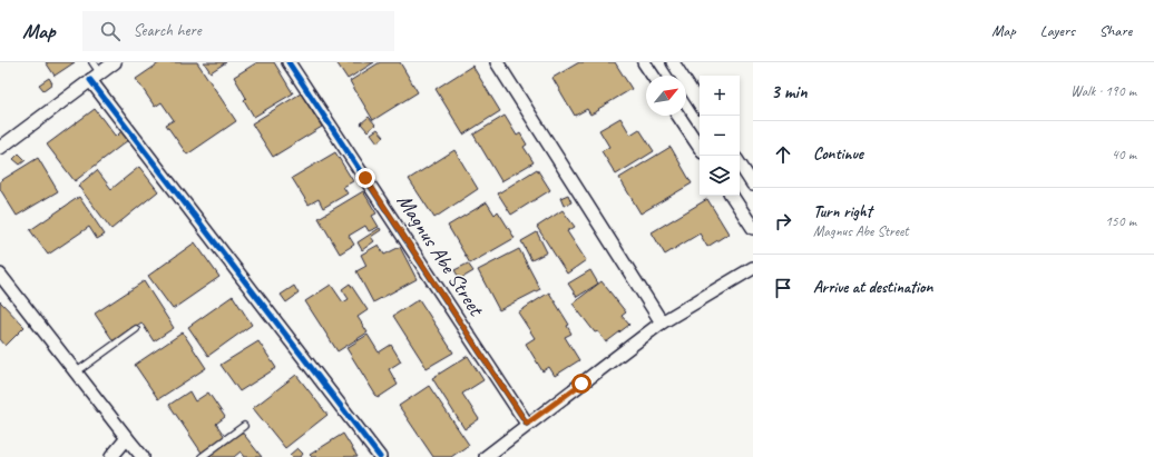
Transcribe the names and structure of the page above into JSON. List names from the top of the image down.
{
  "streets": {
    "street": ["Magnus Abe Street"]
  },
  "north": "top right",
  "page": {
    "header": "Map",
    "search": "Search here",
    "nav": ["Map", "Layers", "Share"],
    "heading": ["3 min", "Walk · 190 m"],
    "map_buttons": ["+", "−"],
    "list": [
      ["Continue", "40 m"],
      ["Turn right", "Magnus Abe Street", "150 m"],
      "Arrive at destination"
    ]
  }
}
